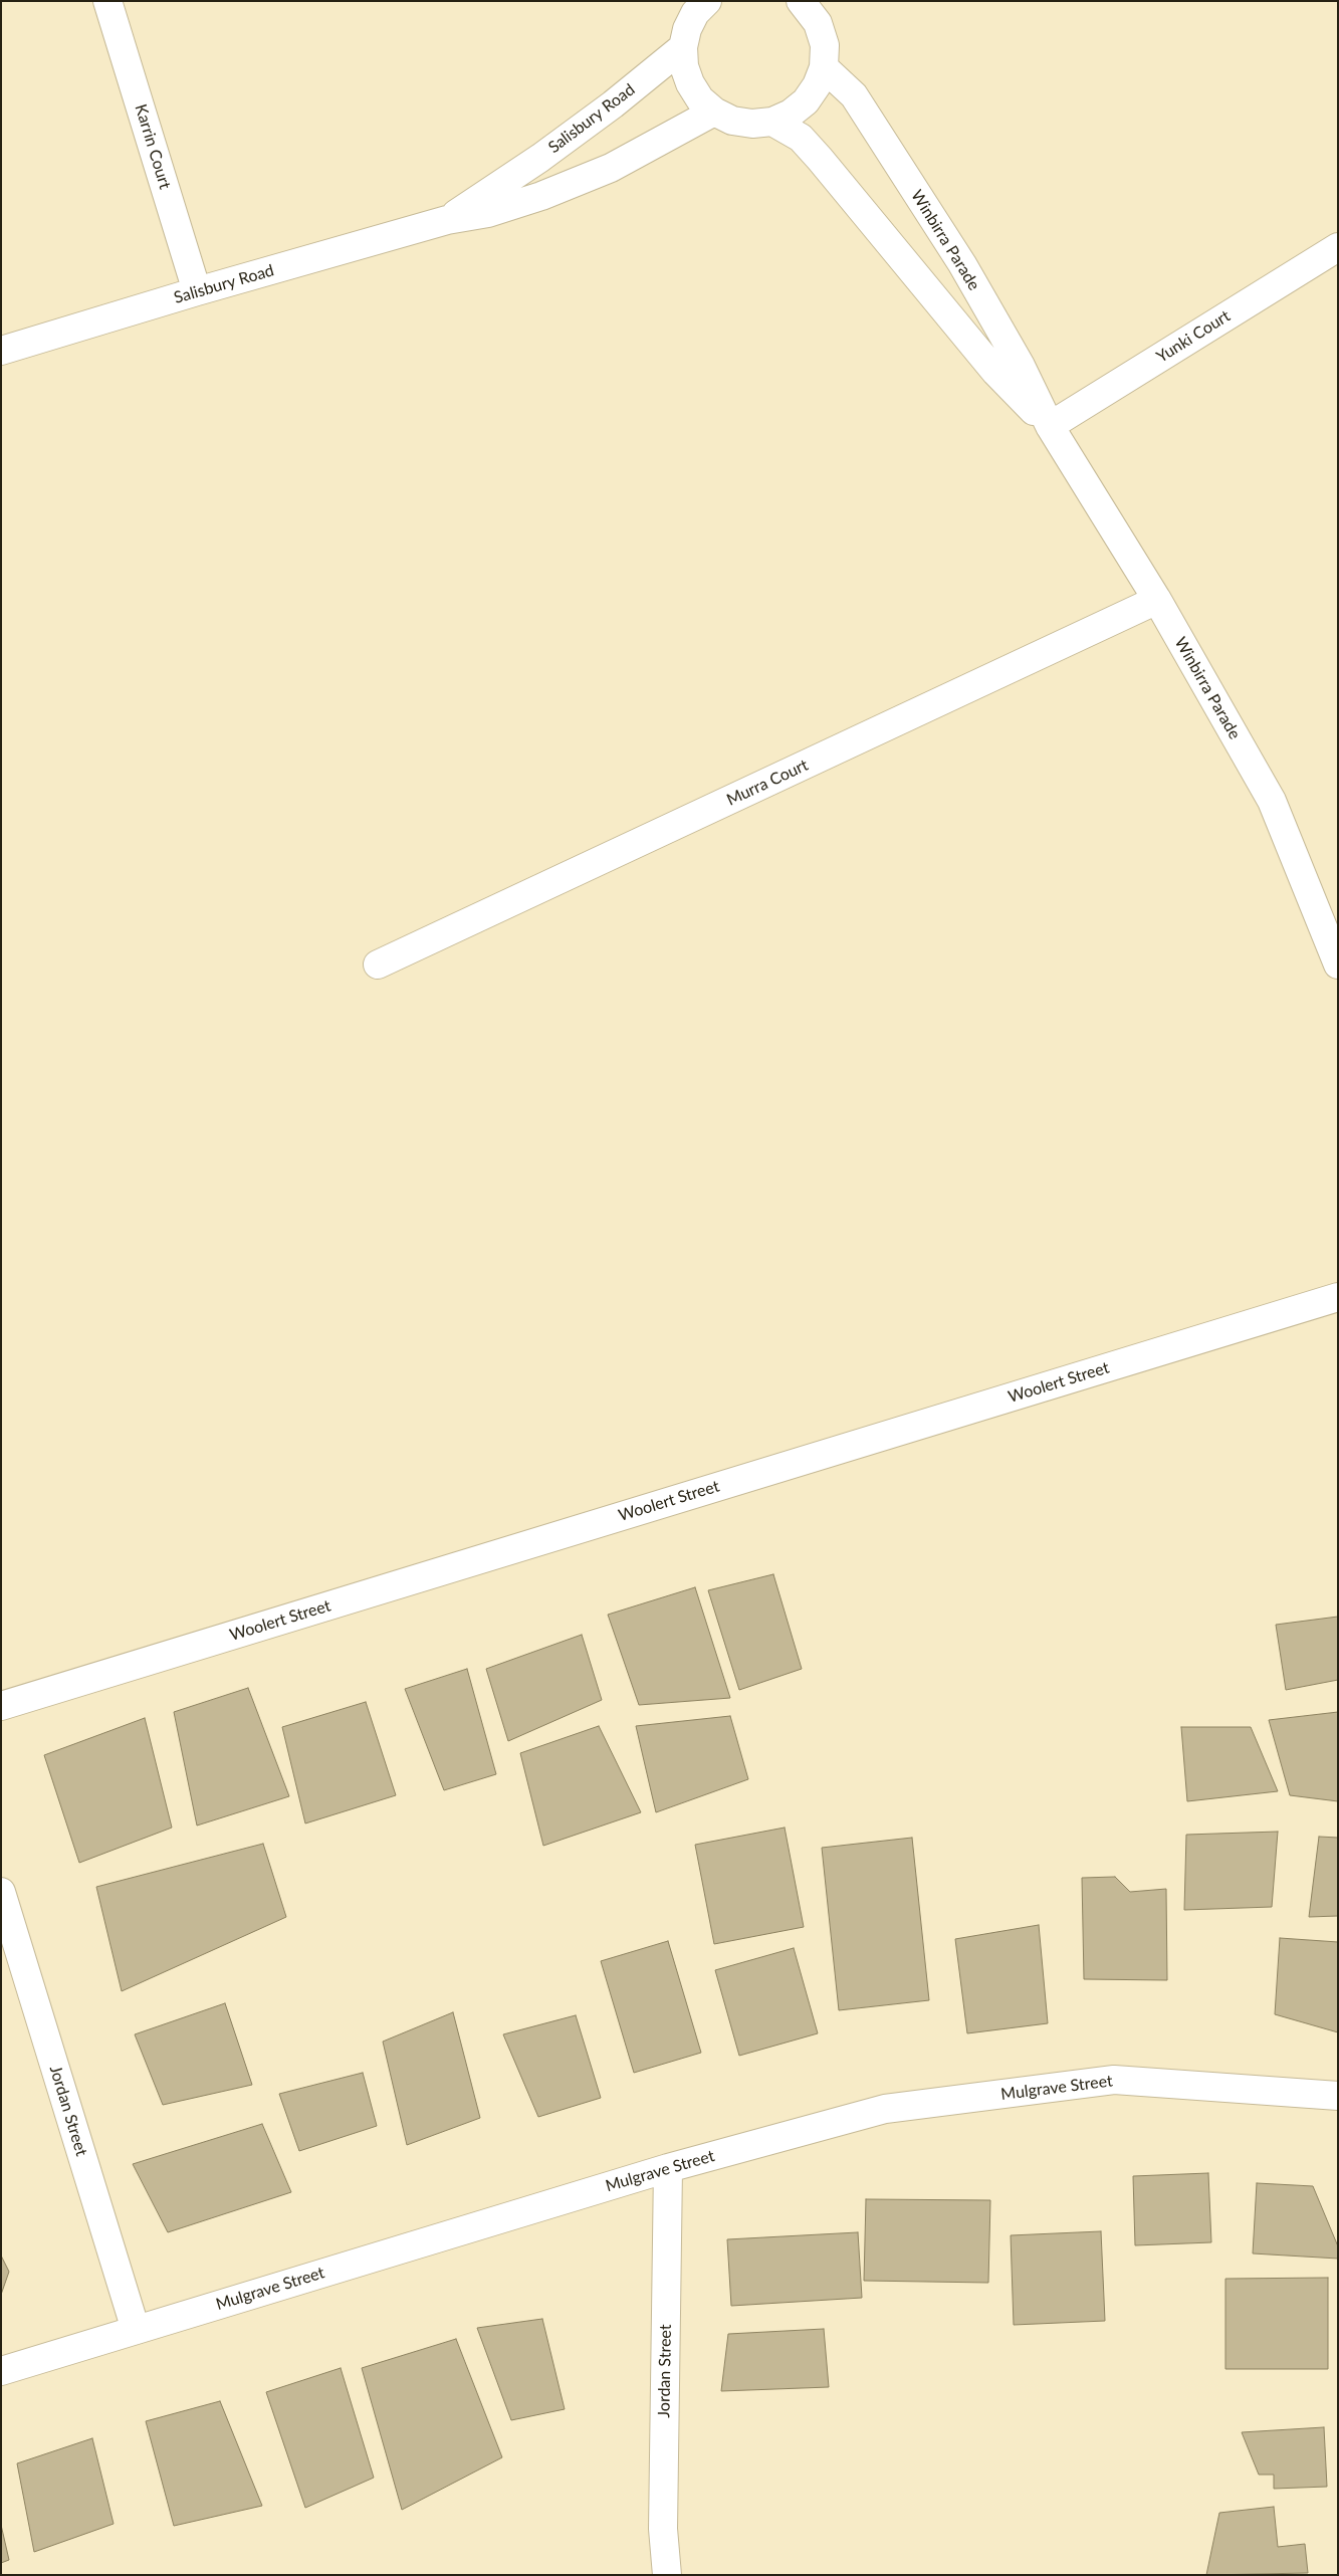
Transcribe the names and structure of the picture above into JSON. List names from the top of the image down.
{
  "streets": {
    "street": [
      "Salisbury Road",
      "Karrin Court",
      "Winbirra Parade",
      "Yunki Court",
      "Murra Court",
      "Woolert Street",
      "Mulgrave Street",
      "Jordan Street"
    ]
  },
  "crossings": [
    ["Salisbury Road", "Karrin Court"],
    ["Winbirra Parade", "Yunki Court"],
    ["Winbirra Parade", "Murra Court"],
    ["Mulgrave Street", "Jordan Street"]
  ]
}
